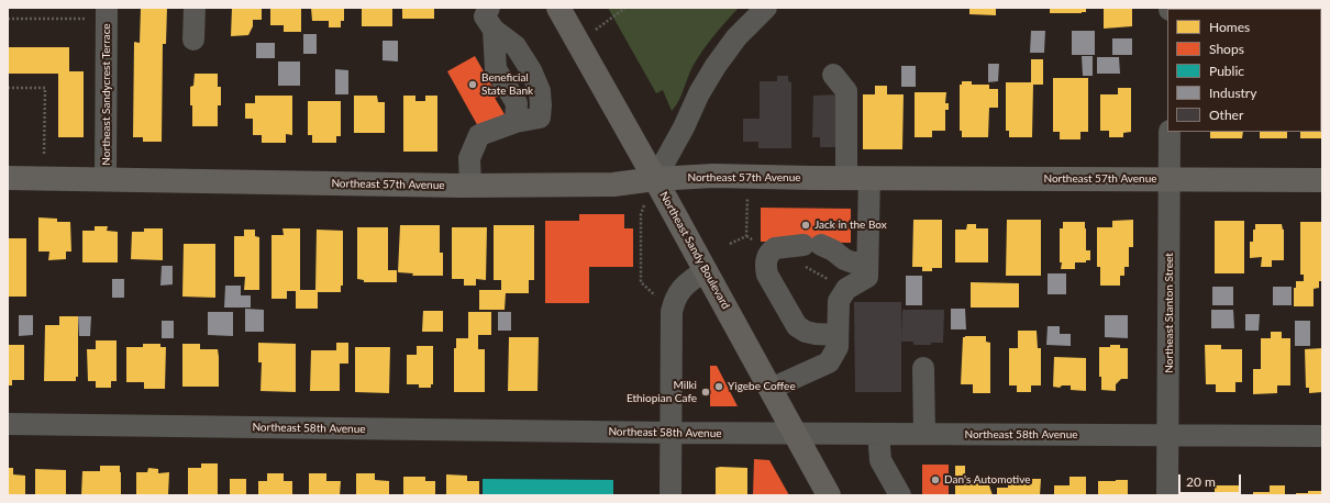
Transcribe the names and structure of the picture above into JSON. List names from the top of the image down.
{
  "streets": {
    "main road": ["Northeast 57th Avenue", "Northeast Sandy Boulevard"],
    "street": ["Northeast Sandycrest Terrace", "Northeast Stanton Street", "Northeast 58th Avenue"]
  },
  "crossings": [
    ["Northeast Sandycrest Terrace", "Northeast 57th Avenue"],
    ["Northeast 57th Avenue", "Northeast Sandy Boulevard"],
    ["Northeast 57th Avenue", "Northeast Stanton Street"],
    ["Northeast Sandy Boulevard", "Northeast 58th Avenue"],
    ["Northeast Stanton Street", "Northeast 58th Avenue"]
  ],
  "places": [
    "Beneficial State Bank",
    "Jack in the Box",
    "Yigebe Coffee",
    "Milki Ethiopian Cafe",
    "Dan's Automotive"
  ],
  "legend": [
    "Homes",
    "Shops",
    "Public",
    "Industry",
    "Other"
  ],
  "scale_bar": "20 m"
}
